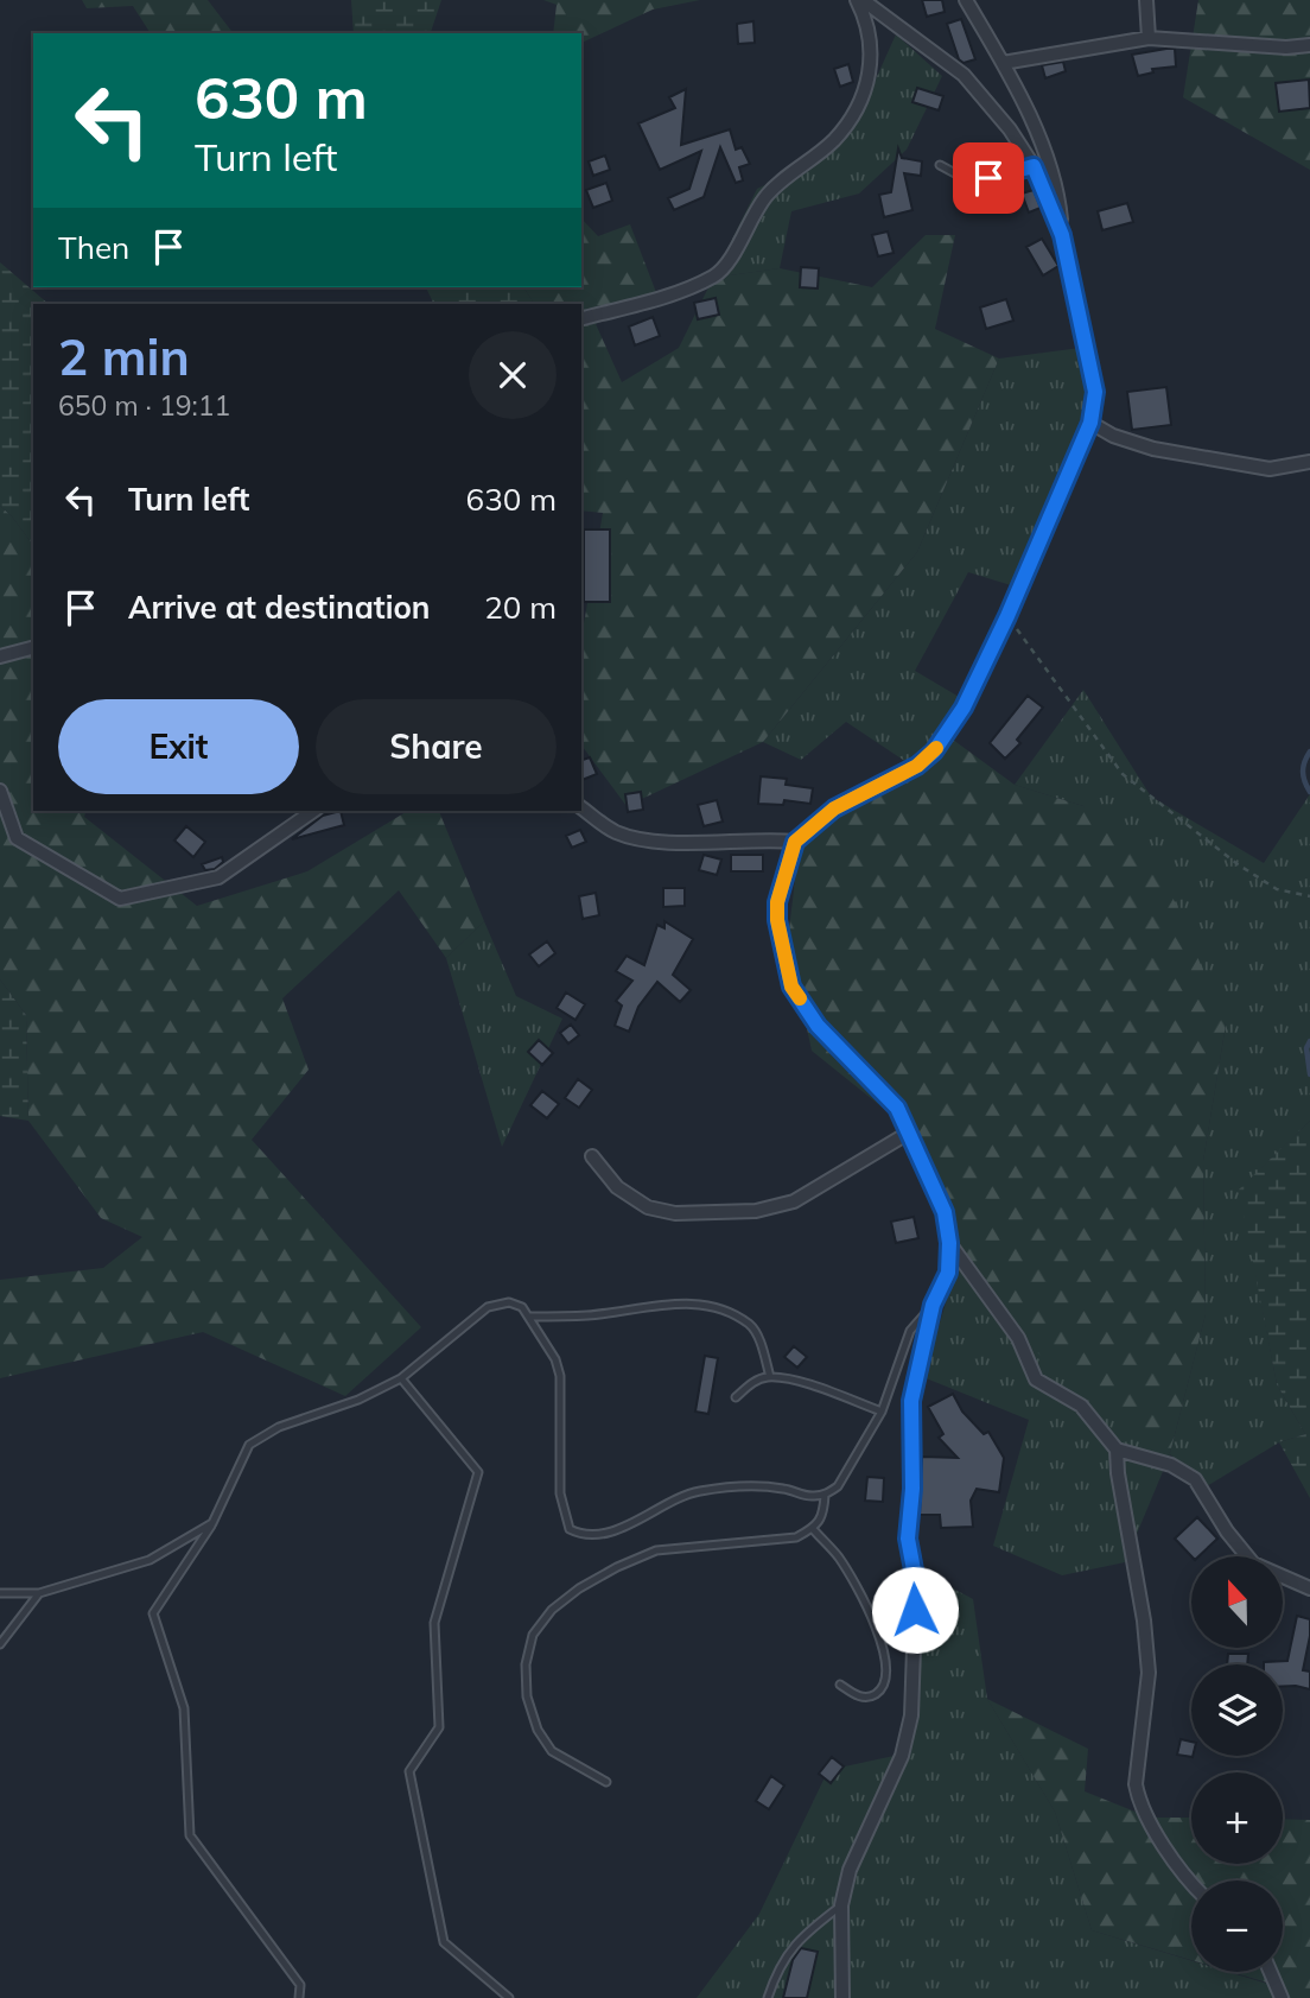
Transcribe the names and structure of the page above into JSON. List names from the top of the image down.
{
  "north": "top",
  "page": {
    "turn": ["630 m", "Turn left"],
    "then": "Then",
    "heading": ["2 min", "650 m · 19:11"],
    "list": [
      {
        "name": "Turn left",
        "value": "630 m"
      },
      {
        "name": "Arrive at destination",
        "value": "20 m"
      }
    ],
    "buttons": ["Exit", "Share"],
    "map_buttons": ["+", "−"]
  }
}
